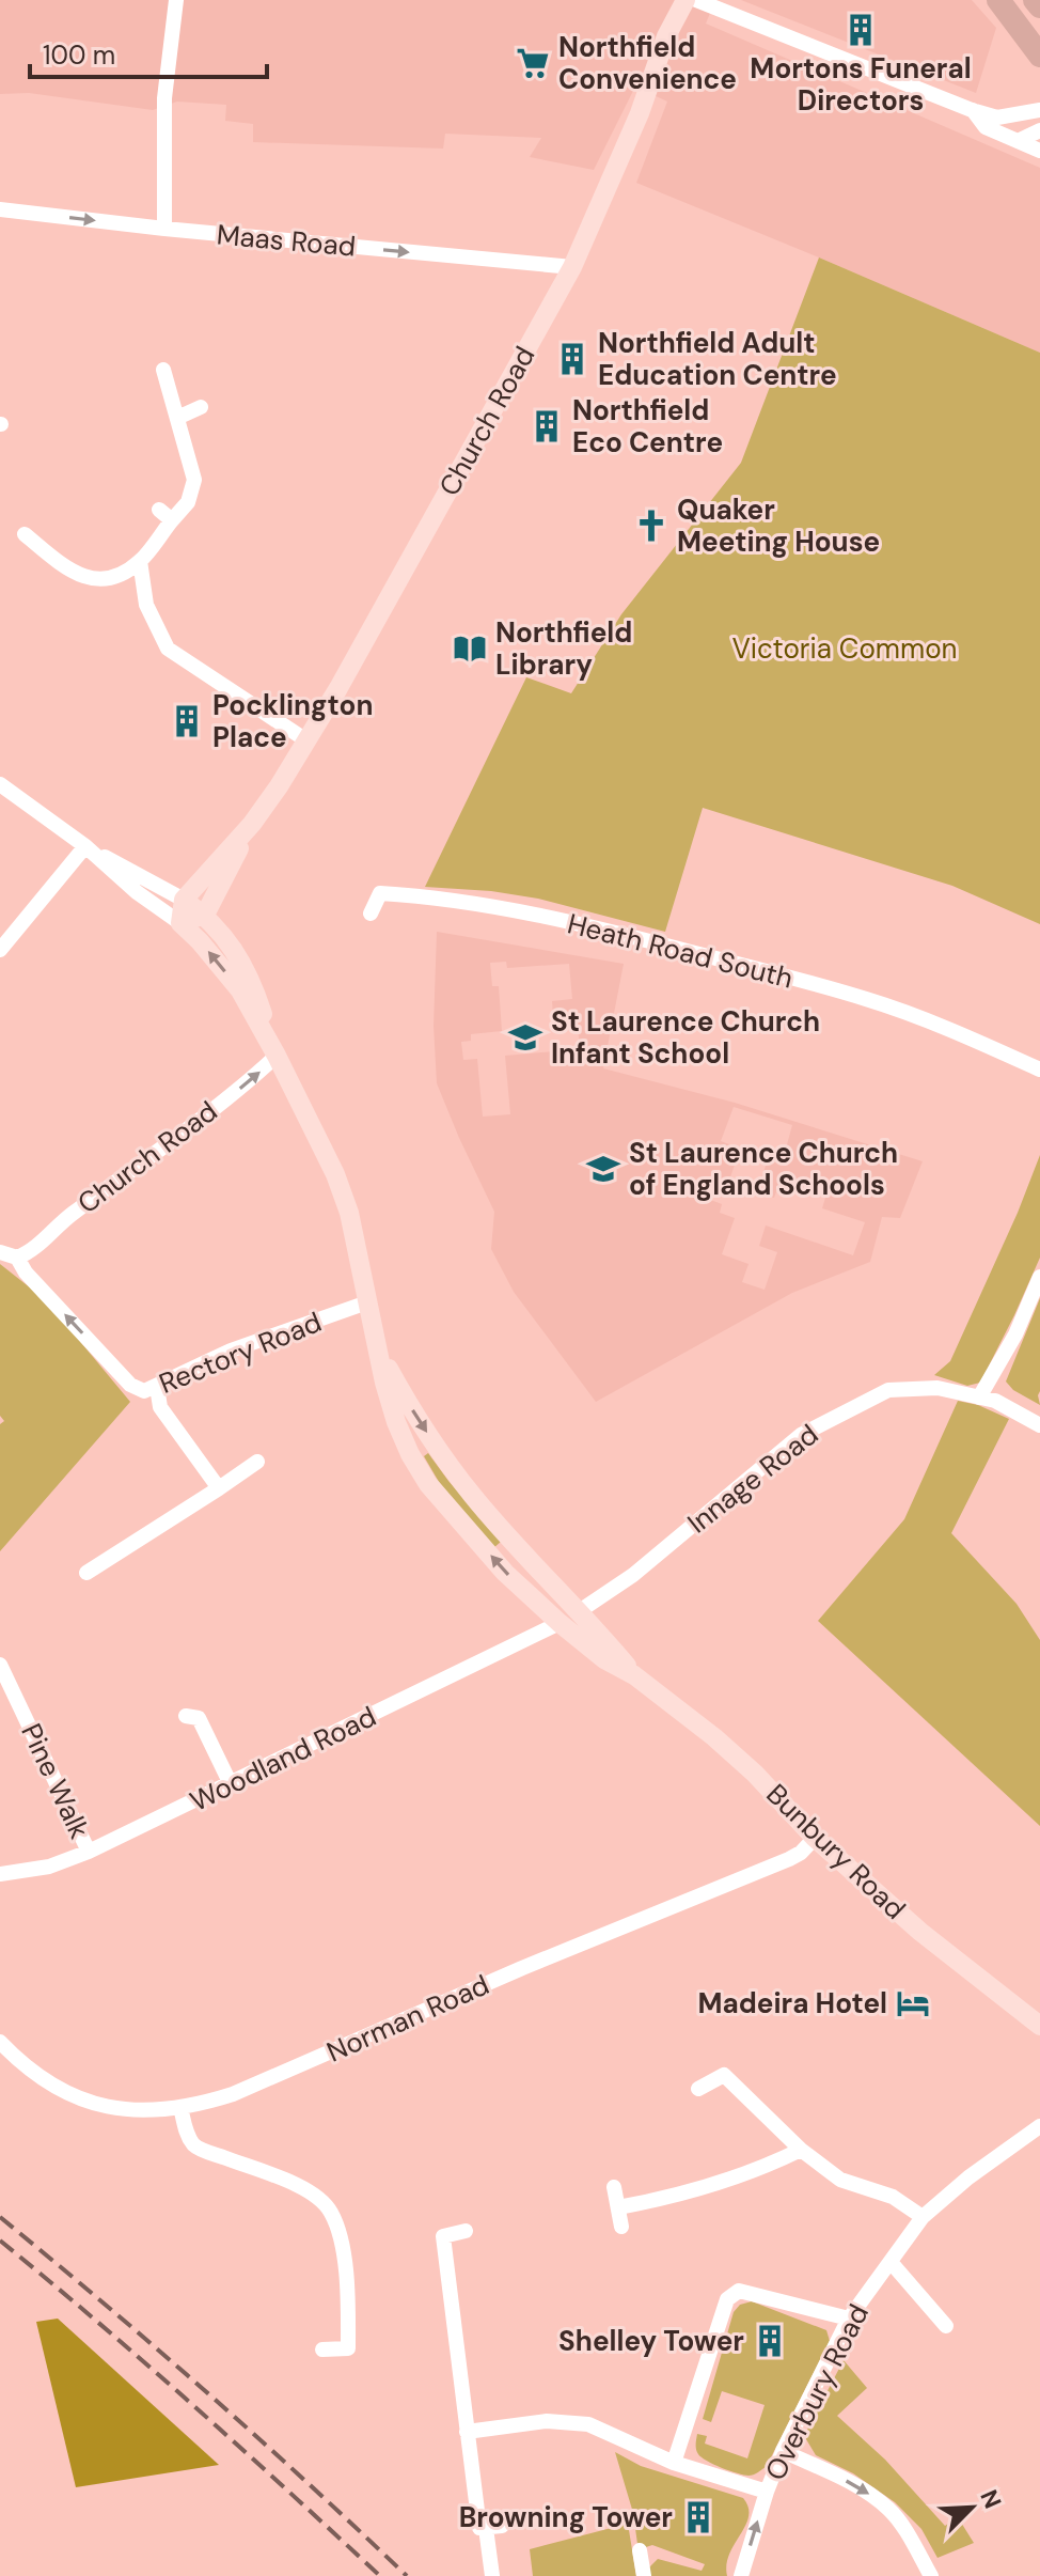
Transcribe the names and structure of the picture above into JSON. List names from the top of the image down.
{
  "streets": {
    "main road": ["Church Road", "Bunbury Road"],
    "street": [
      "Maas Road",
      "Heath Road South",
      "Rectory Road",
      "Innage Road",
      "Woodland Road",
      "Pine Walk",
      "Norman Road",
      "Overbury Road"
    ]
  },
  "crossings": [
    ["Maas Road", "Church Road"],
    ["Church Road", "Rectory Road"],
    ["Church Road", "Bunbury Road"],
    ["Rectory Road", "Bunbury Road"],
    ["Innage Road", "Bunbury Road"],
    ["Woodland Road", "Pine Walk"],
    ["Woodland Road", "Bunbury Road"],
    ["Bunbury Road", "Norman Road"]
  ],
  "one_way": ["Maas Road", "Rectory Road"],
  "parks": ["Victoria Common"],
  "places": {
    "building": [
      "Mortons Funeral Directors",
      "Northfield Adult Education Centre",
      "Northfield Eco Centre",
      "Pocklington Place",
      "Shelley Tower",
      "Browning Tower"
    ],
    "supermarket": ["Northfield Convenience"],
    "church": ["Quaker Meeting House"],
    "library": ["Northfield Library"],
    "school or university": ["St Laurence Church Infant School", "St Laurence Church of England Schools"],
    "hotel": ["Madeira Hotel"]
  },
  "scale_bar": "100 m",
  "north": "top right"
}
